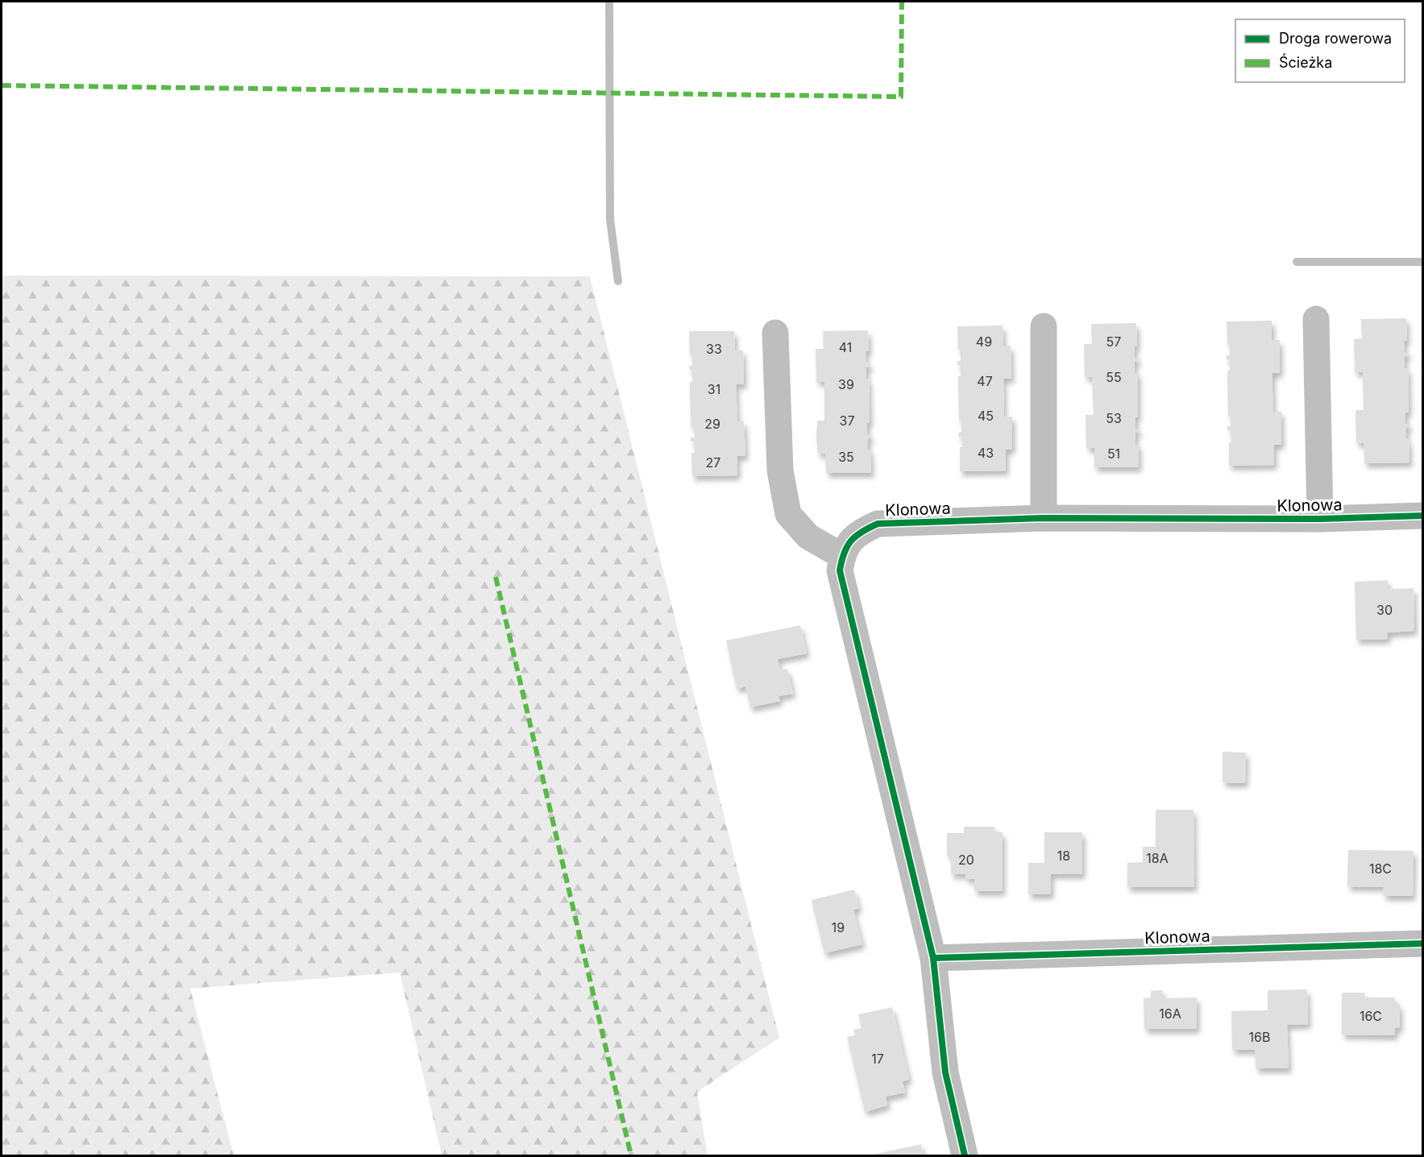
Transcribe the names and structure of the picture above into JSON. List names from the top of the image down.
{
  "streets": {
    "street": ["Klonowa"]
  },
  "house_numbers": [
    "49",
    "57",
    "41",
    "33",
    "55",
    "47",
    "39",
    "31",
    "45",
    "53",
    "37",
    "29",
    "43",
    "51",
    "35",
    "27",
    "30",
    "18",
    "18A",
    "20",
    "18C",
    "19",
    "16A",
    "16C",
    "16B",
    "17"
  ],
  "legend": ["Droga rowerowa", "Ścieżka"]
}
